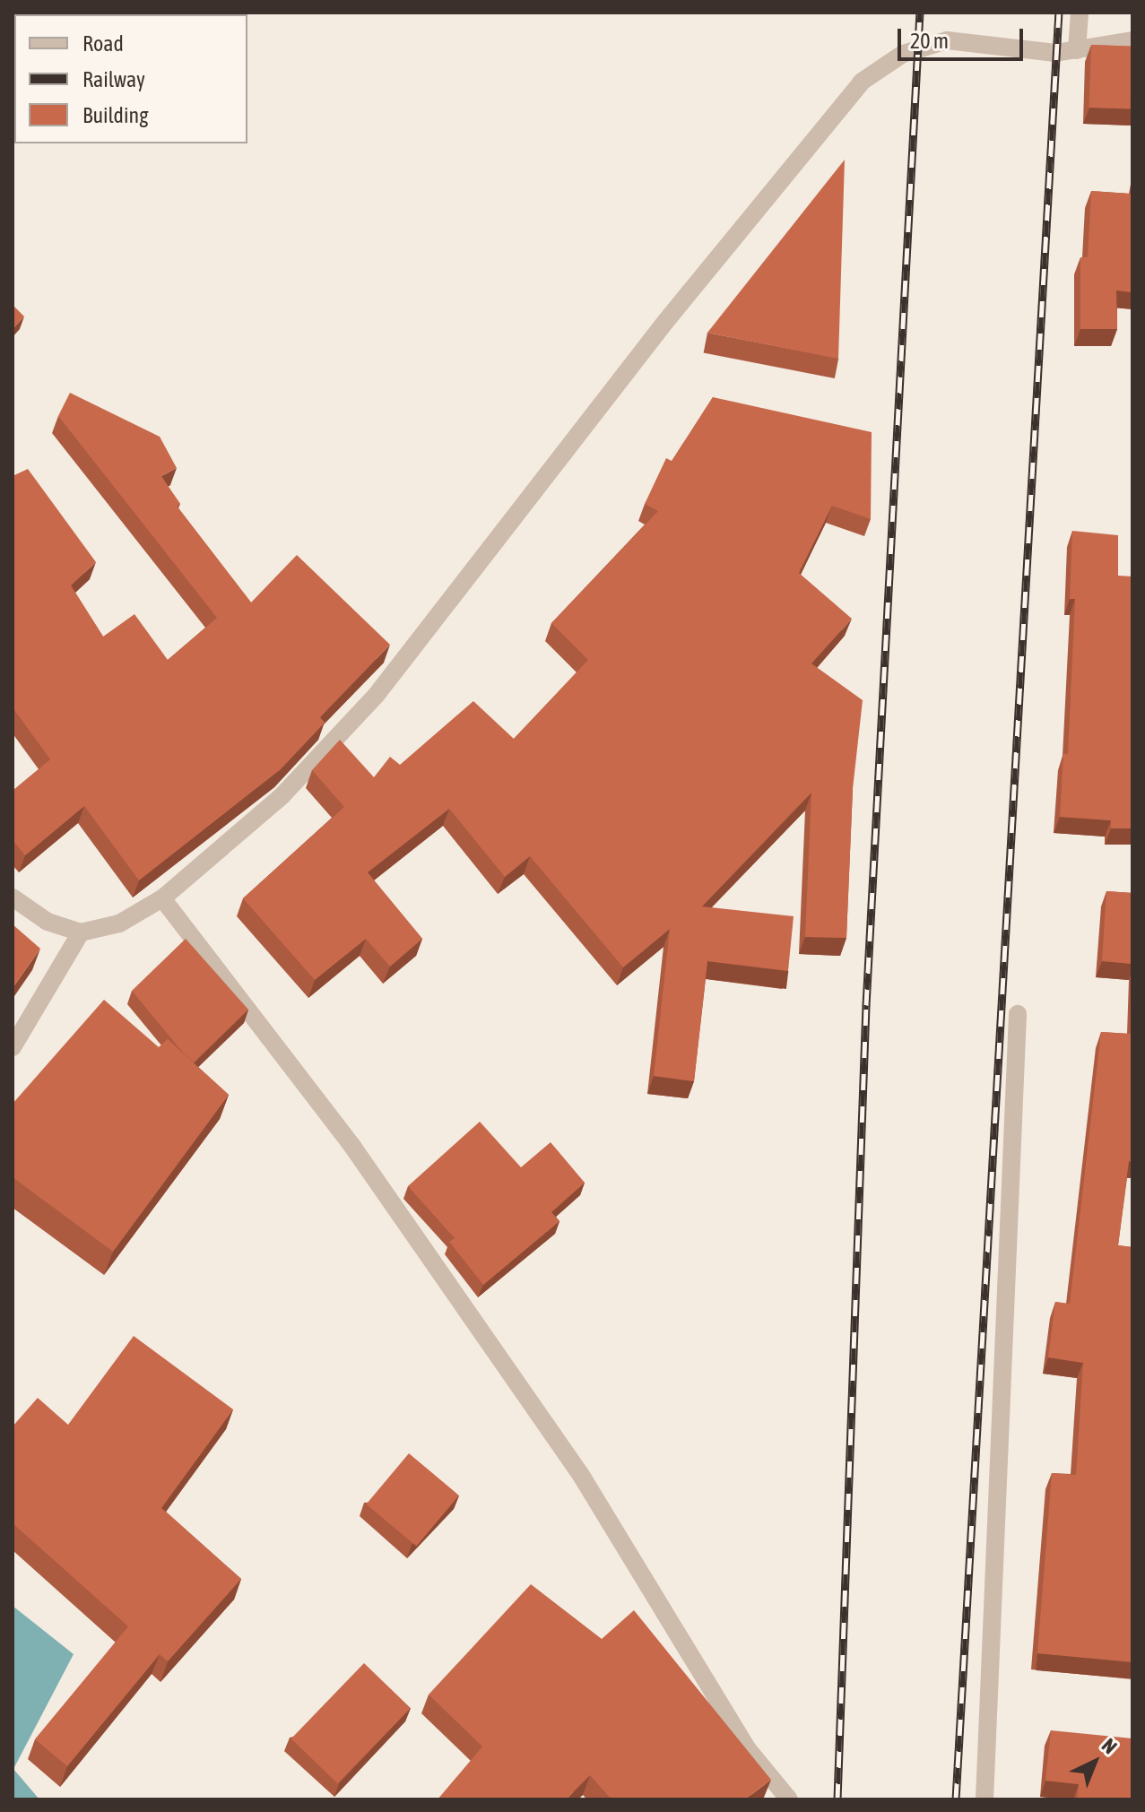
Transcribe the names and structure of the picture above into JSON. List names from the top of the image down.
{
  "legend": ["Road", "Railway", "Building"],
  "scale_bar": "20 m",
  "north": "top right"
}
